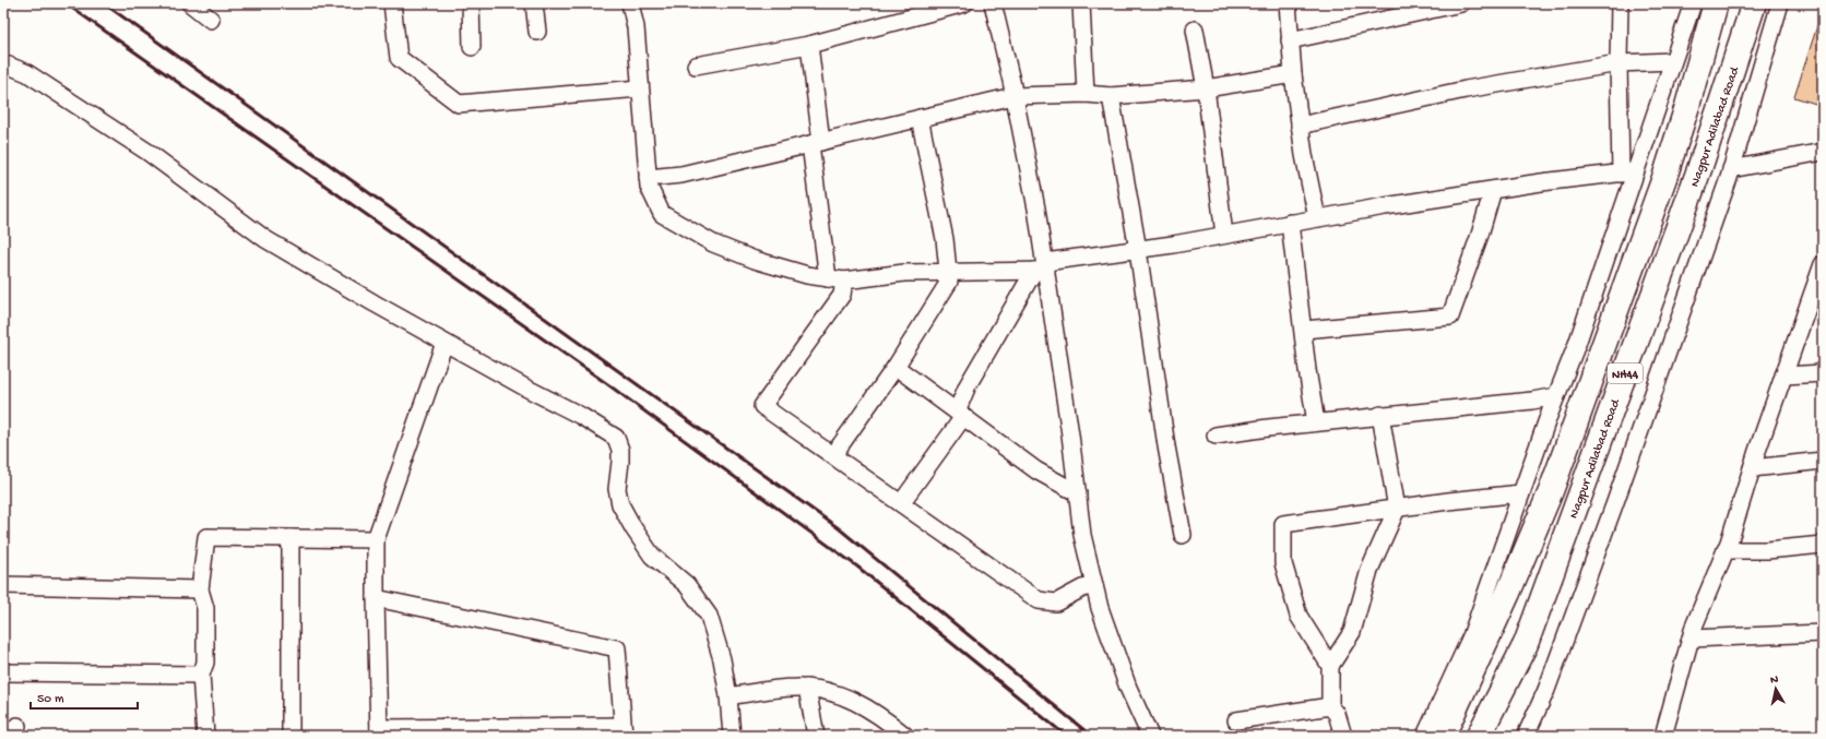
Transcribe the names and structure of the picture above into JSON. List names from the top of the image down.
{
  "streets": {
    "highway": ["Nagpur Adilabad Road", "NH44"]
  },
  "scale_bar": "50 m",
  "north": "top"
}
